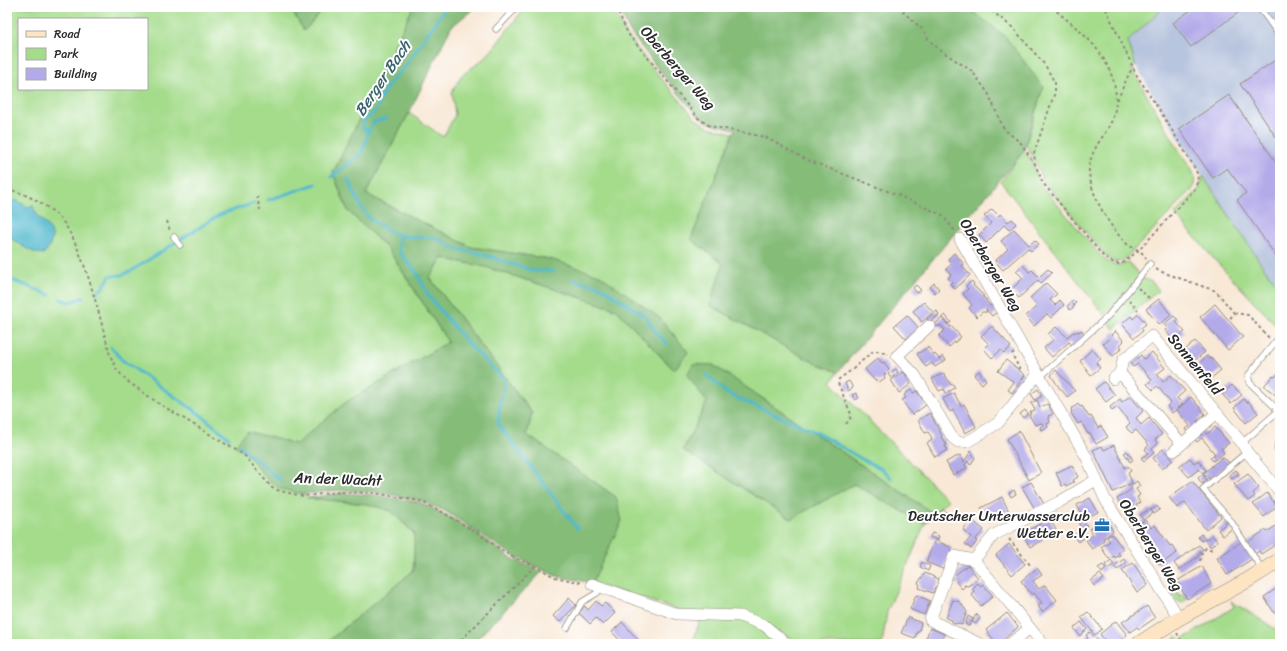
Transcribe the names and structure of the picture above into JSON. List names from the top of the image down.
{
  "streets": {
    "street": ["Oberberger Weg", "Sonnenfeld"],
    "path": ["An der Wacht"]
  },
  "water": ["Berger Bach"],
  "places": {
    "office": ["Deutscher Unterwasserclub Wetter e.V."]
  },
  "legend": ["Road", "Park", "Building"]
}
